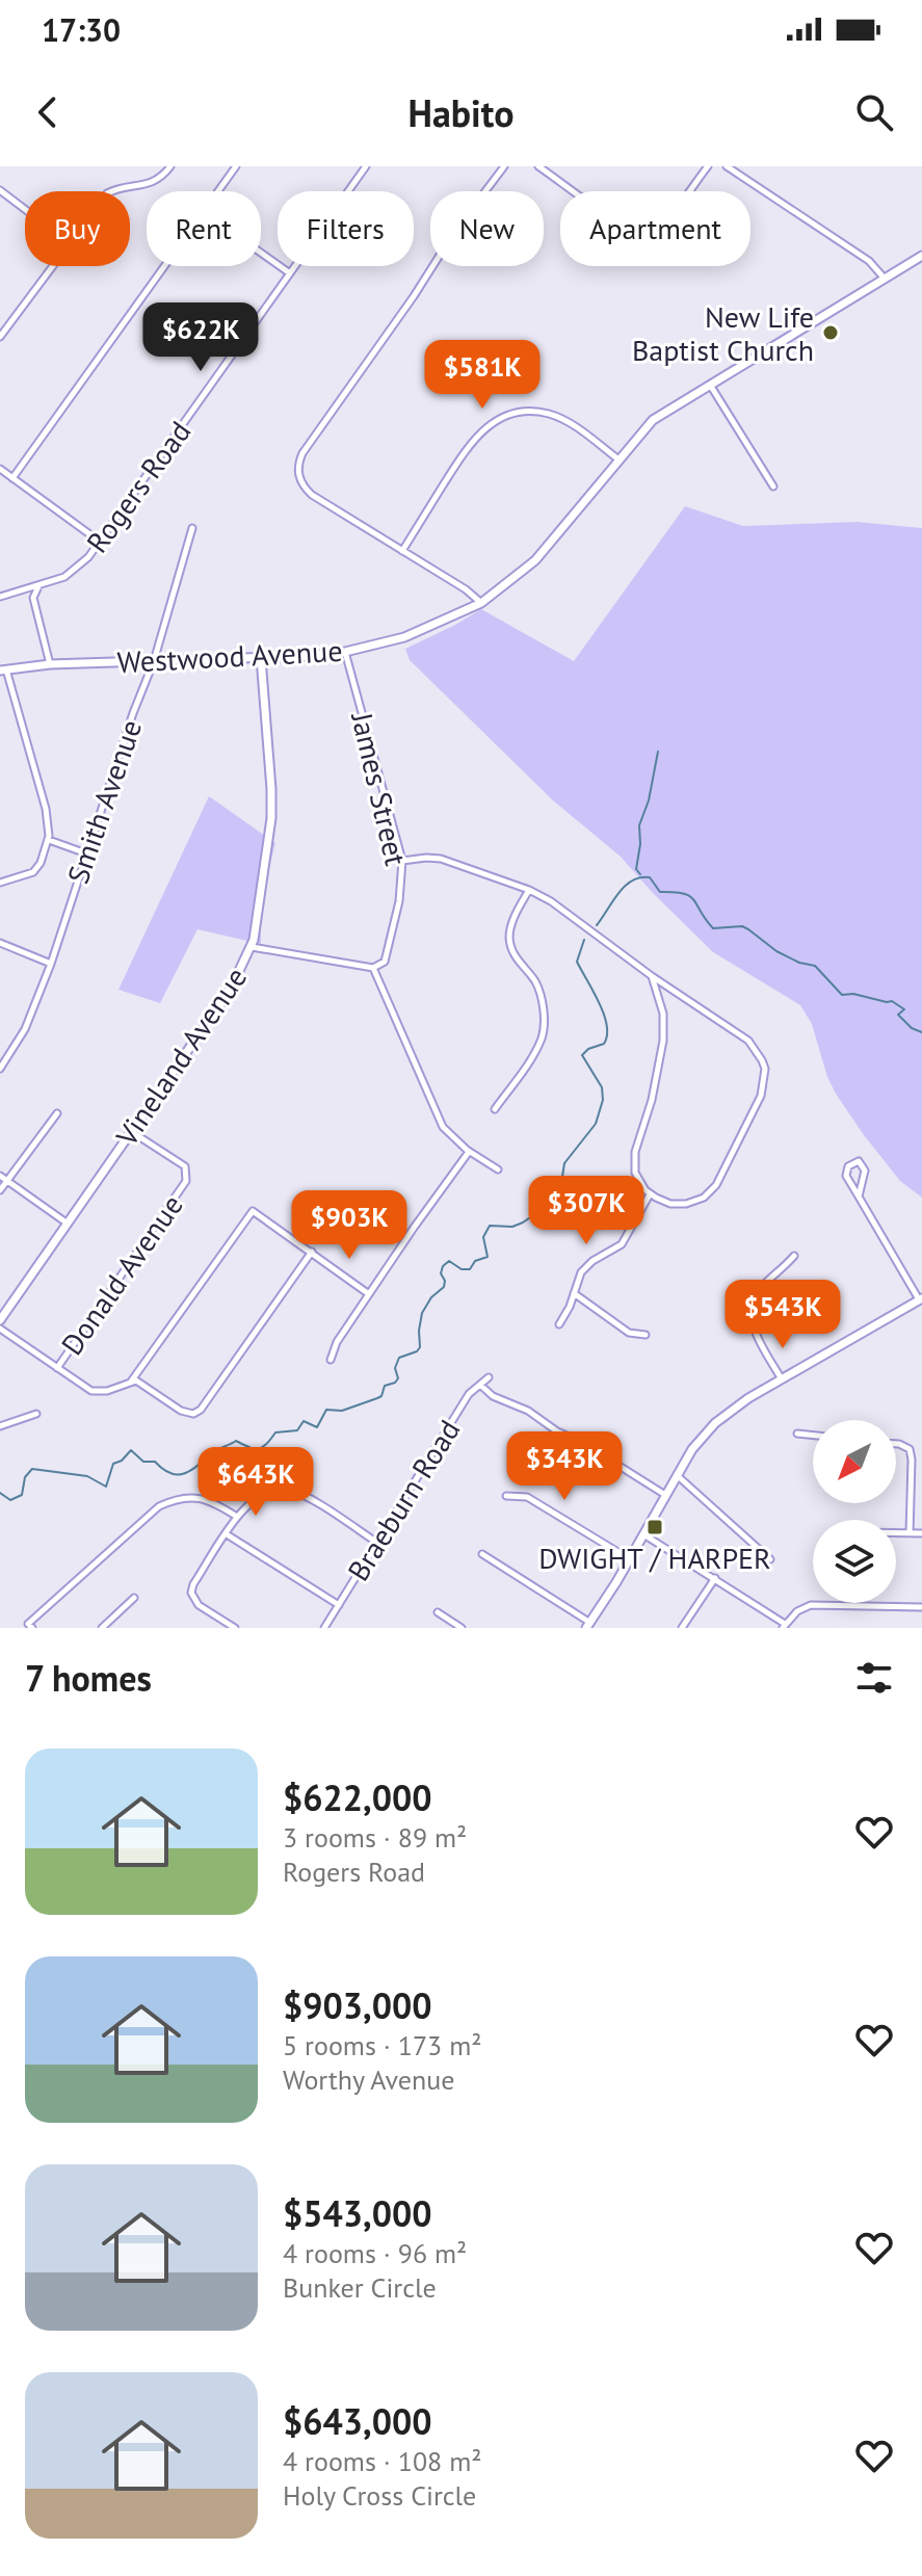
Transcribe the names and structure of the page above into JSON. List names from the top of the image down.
{
  "streets": {
    "street": [
      "Rogers Road",
      "Westwood Avenue",
      "James Street",
      "Smith Avenue",
      "Vineland Avenue",
      "Donald Avenue",
      "Braeburn Road"
    ]
  },
  "crossings": [
    ["Westwood Avenue", "James Street"],
    ["Westwood Avenue", "Smith Avenue"],
    ["Westwood Avenue", "Vineland Avenue"],
    ["Vineland Avenue", "Donald Avenue"]
  ],
  "places": {
    "other": ["New Life Baptist Church"],
    "transit": ["DWIGHT / HARPER"]
  },
  "north": "bottom left",
  "page": {
    "status": "17:30",
    "header": "Habito",
    "chip": [
      "Buy",
      "Rent",
      "Filters",
      "New",
      "Apartment"
    ],
    "price": [
      "$622K",
      "$581K",
      "$307K",
      "$903K",
      "$543K",
      "$343K",
      "$643K"
    ],
    "heading": "7 homes",
    "list": [
      {
        "name": "$622,000",
        "note": "3 rooms · 89 m² · Rogers Road"
      },
      {
        "name": "$903,000",
        "note": "5 rooms · 173 m² · Worthy Avenue"
      },
      {
        "name": "$543,000",
        "note": "4 rooms · 96 m² · Bunker Circle"
      },
      {
        "name": "$643,000",
        "note": "4 rooms · 108 m² · Holy Cross Circle"
      }
    ]
  }
}
